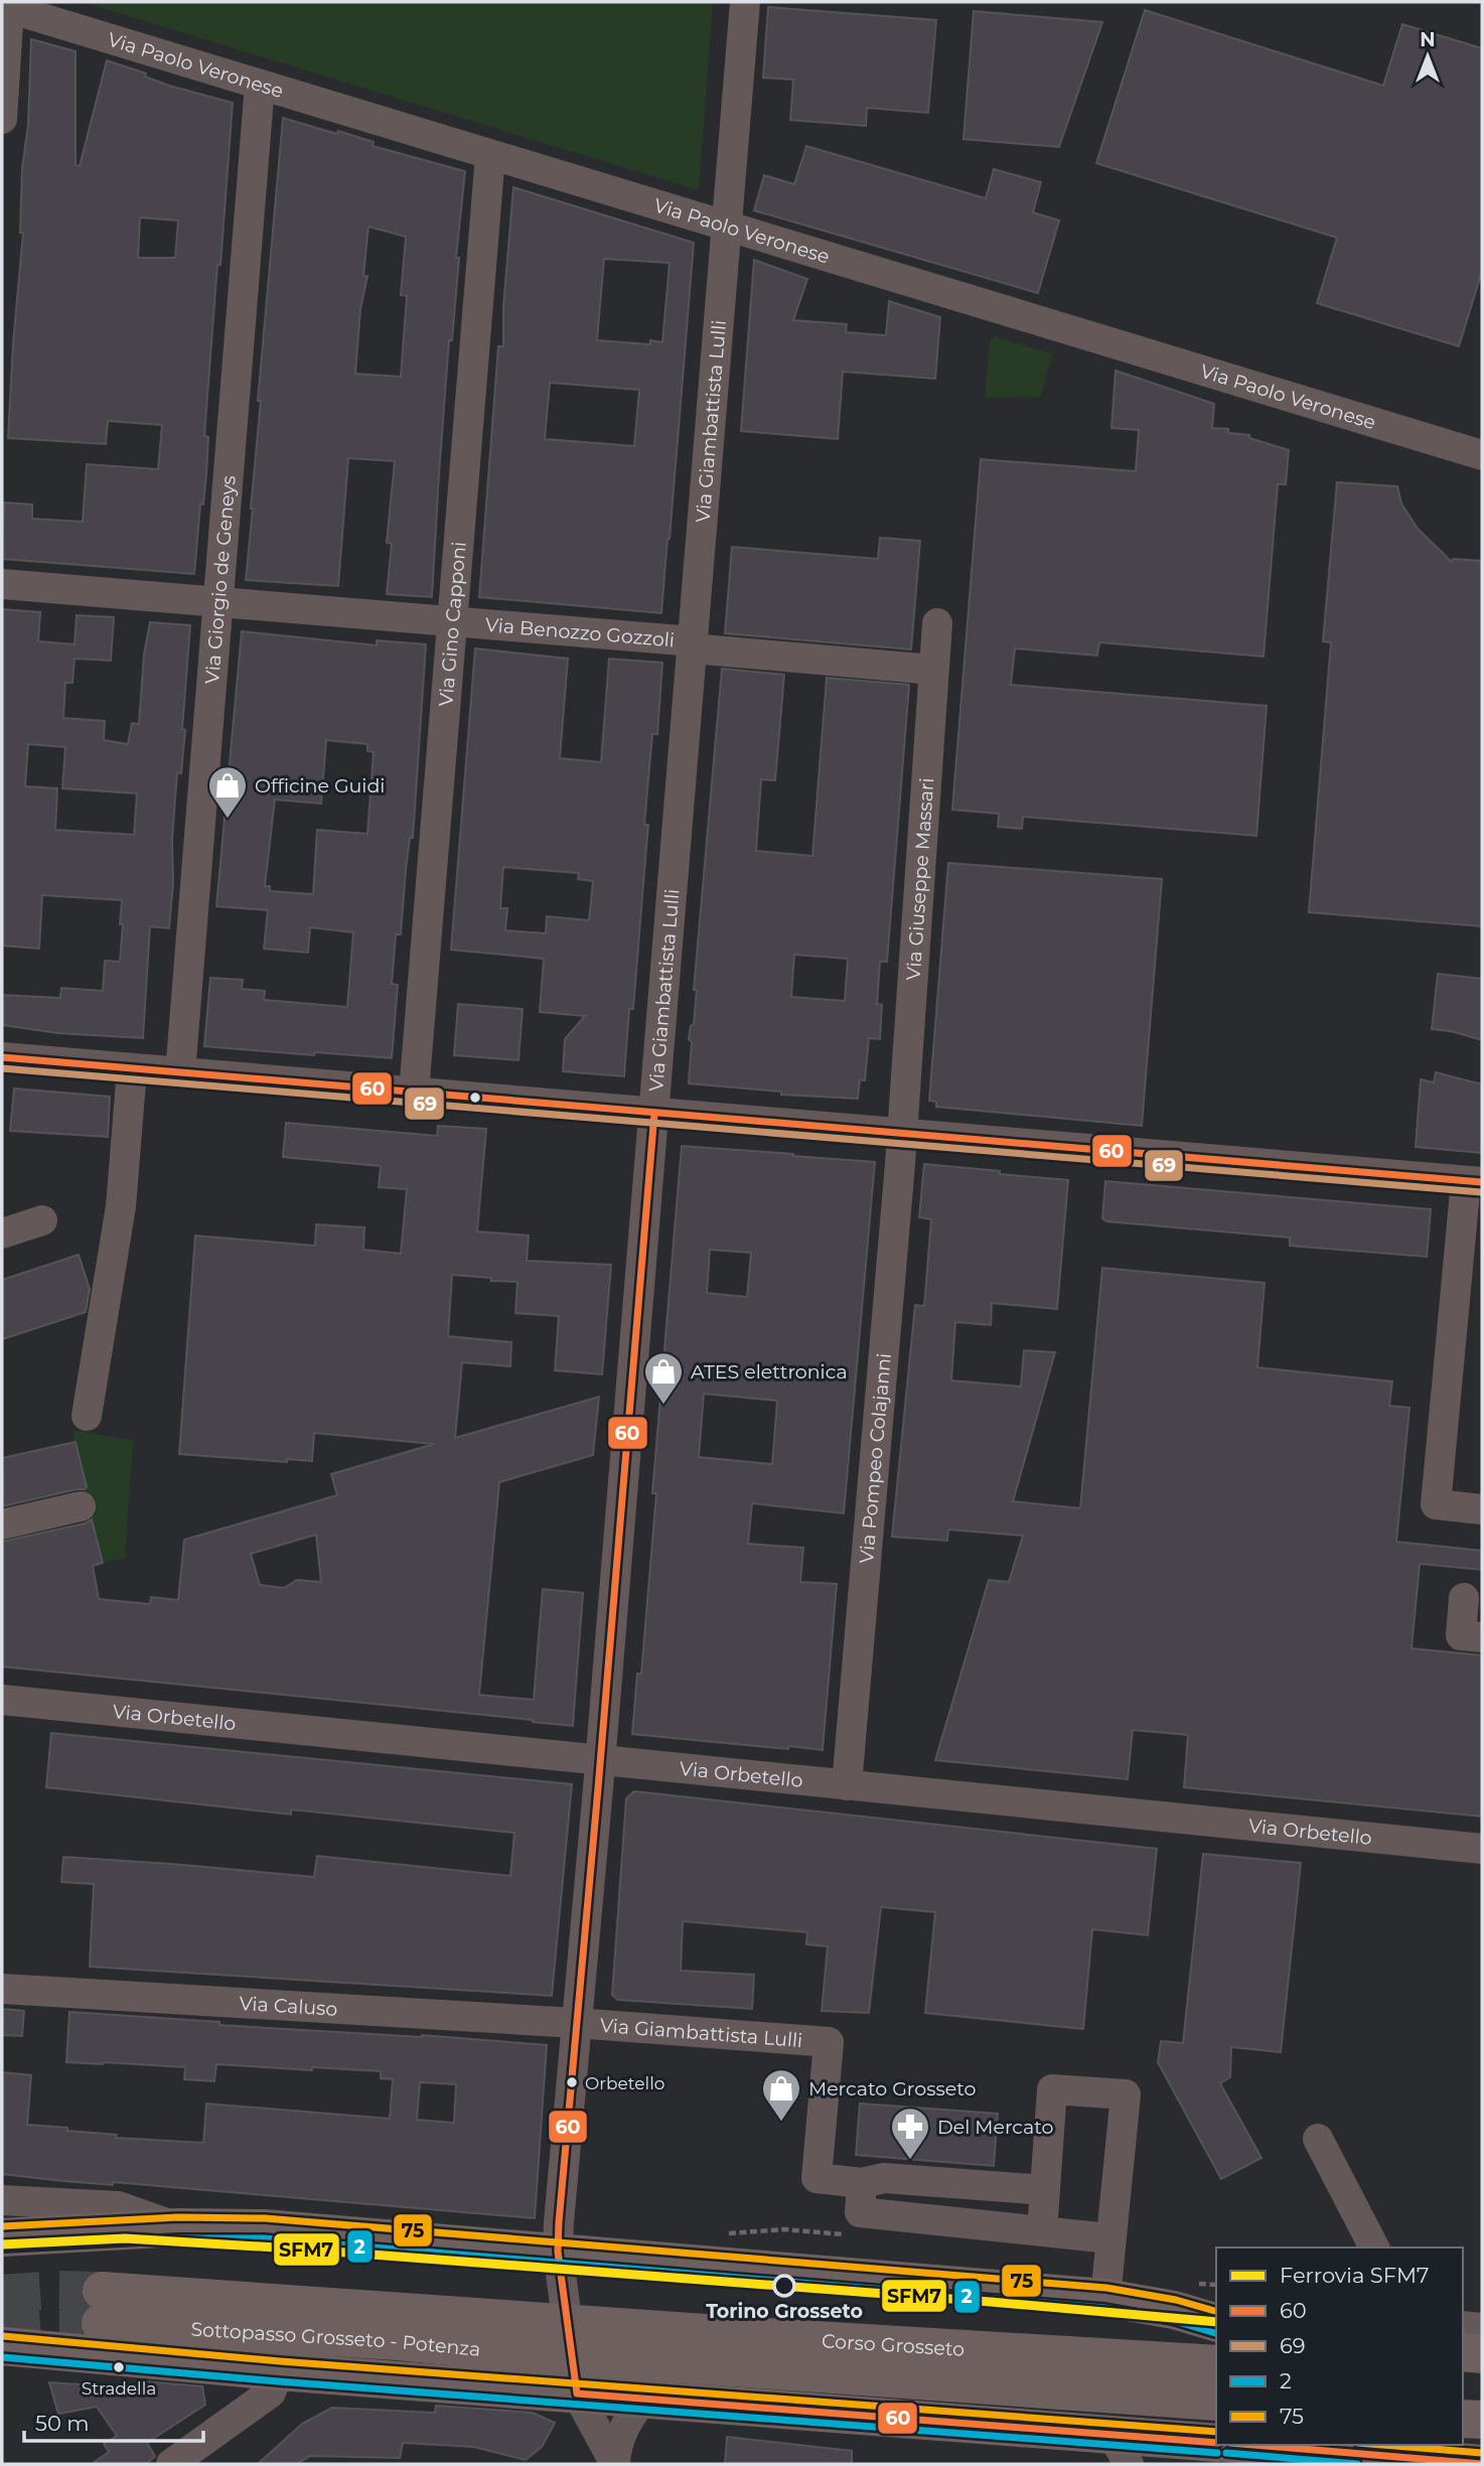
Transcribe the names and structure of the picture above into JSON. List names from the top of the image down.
{
  "streets": {
    "main road": ["Sottopasso Grosseto - Potenza", "Corso Grosseto"],
    "street": [
      "Via Paolo Veronese",
      "Via Giambattista Lulli",
      "Via Giorgio de Geneys",
      "Via Gino Capponi",
      "Via Benozzo Gozzoli",
      "Via Giuseppe Massari",
      "Via Pompeo Colajanni",
      "Via Orbetello",
      "Via Caluso"
    ]
  },
  "crossings": [
    ["Via Paolo Veronese", "Via Giambattista Lulli"],
    ["Via Paolo Veronese", "Via Giorgio de Geneys"],
    ["Via Paolo Veronese", "Via Gino Capponi"],
    ["Via Giambattista Lulli", "Via Benozzo Gozzoli"],
    ["Via Giambattista Lulli", "Via Orbetello"],
    ["Via Giambattista Lulli", "Via Caluso"],
    ["Via Giambattista Lulli", "Sottopasso Grosseto - Potenza"],
    ["Via Giambattista Lulli", "Corso Grosseto"],
    ["Via Giorgio de Geneys", "Via Benozzo Gozzoli"],
    ["Via Gino Capponi", "Via Benozzo Gozzoli"],
    ["Via Benozzo Gozzoli", "Via Giuseppe Massari"],
    ["Via Giuseppe Massari", "Via Pompeo Colajanni"],
    ["Via Pompeo Colajanni", "Via Orbetello"],
    ["Sottopasso Grosseto - Potenza", "Corso Grosseto"]
  ],
  "places": {
    "shop": ["Officine Guidi", "ATES elettronica", "Mercato Grosseto"],
    "other": ["Orbetello", "Torino Grosseto", "Stradella"],
    "pharmacy": ["Del Mercato"]
  },
  "lines": [
    "transit line 60",
    "transit line 69",
    "transit line 75",
    "rail line SFM7",
    "transit line 2"
  ],
  "legend": [
    "Ferrovia SFM7",
    "60",
    "69",
    "2",
    "75"
  ],
  "scale_bar": "50 m",
  "north": "top"
}
